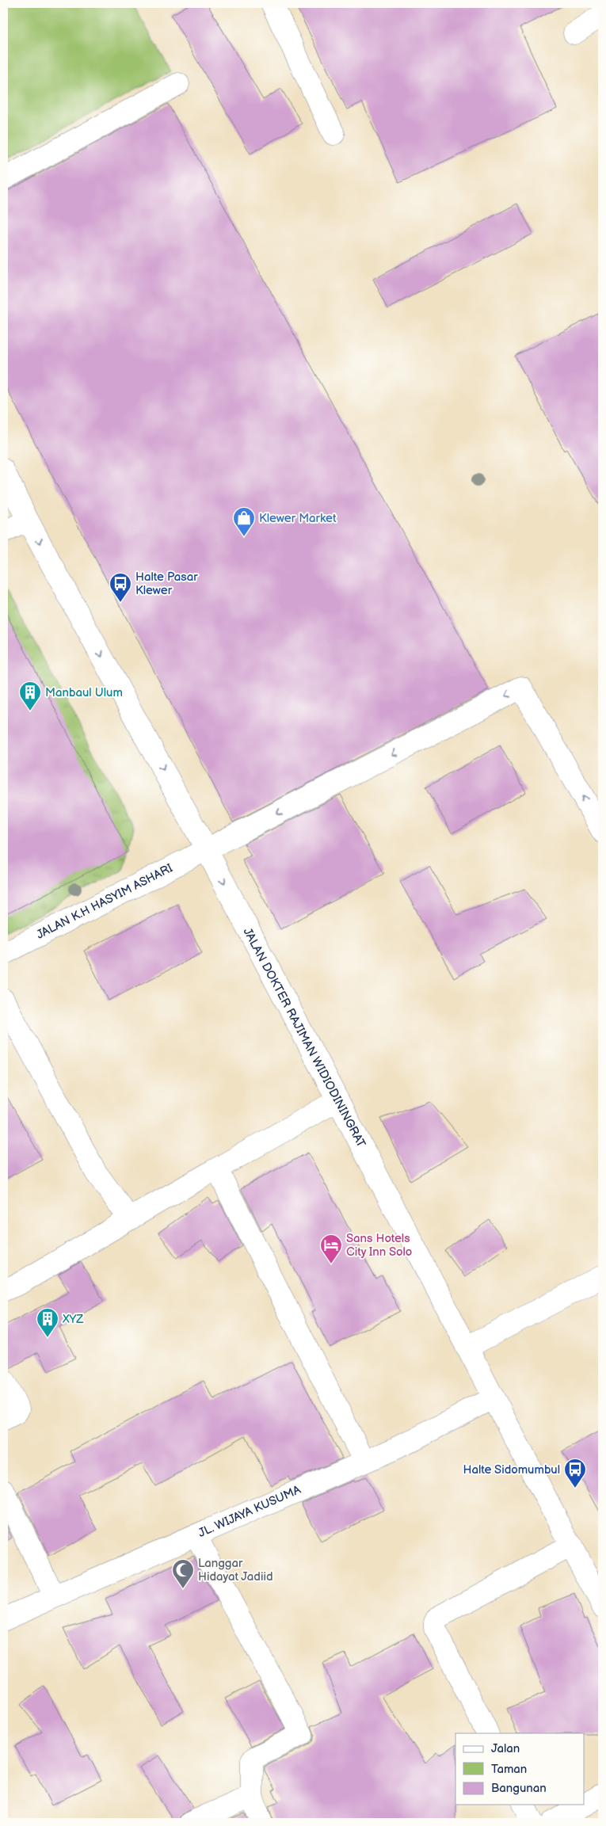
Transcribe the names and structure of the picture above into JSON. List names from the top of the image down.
{
  "streets": {
    "street": ["JALAN K.H HASYIM ASHARI", "JALAN DOKTER RAJIMAN WIDIODININGRAT", "JL. WIJAYA KUSUMA"]
  },
  "crossings": [
    ["JALAN K.H HASYIM ASHARI", "JALAN DOKTER RAJIMAN WIDIODININGRAT"],
    ["JALAN DOKTER RAJIMAN WIDIODININGRAT", "JL. WIJAYA KUSUMA"]
  ],
  "one_way": ["JALAN DOKTER RAJIMAN WIDIODININGRAT"],
  "places": {
    "shop": ["Klewer Market"],
    "bus stop": ["Halte Pasar Klewer", "Halte Sidomumbul"],
    "building": ["Manbaul Ulum", "XYZ"],
    "hotel": ["Sans Hotels City Inn Solo"],
    "mosque": ["Langgar Hidayat Jadiid"]
  },
  "legend": ["Jalan", "Taman", "Bangunan"]
}
